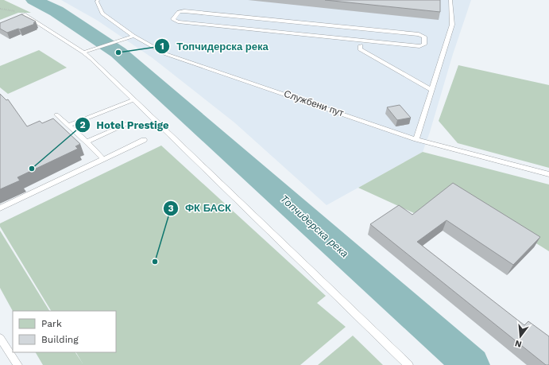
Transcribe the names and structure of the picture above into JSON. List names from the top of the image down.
{
  "streets": {
    "lane": ["Службени пут"]
  },
  "water": ["Топчидерска река"],
  "places": ["Топчидерска река", "Hotel Prestige", "ФК БАСК"],
  "legend": ["Park", "Building"],
  "north": "bottom"
}
